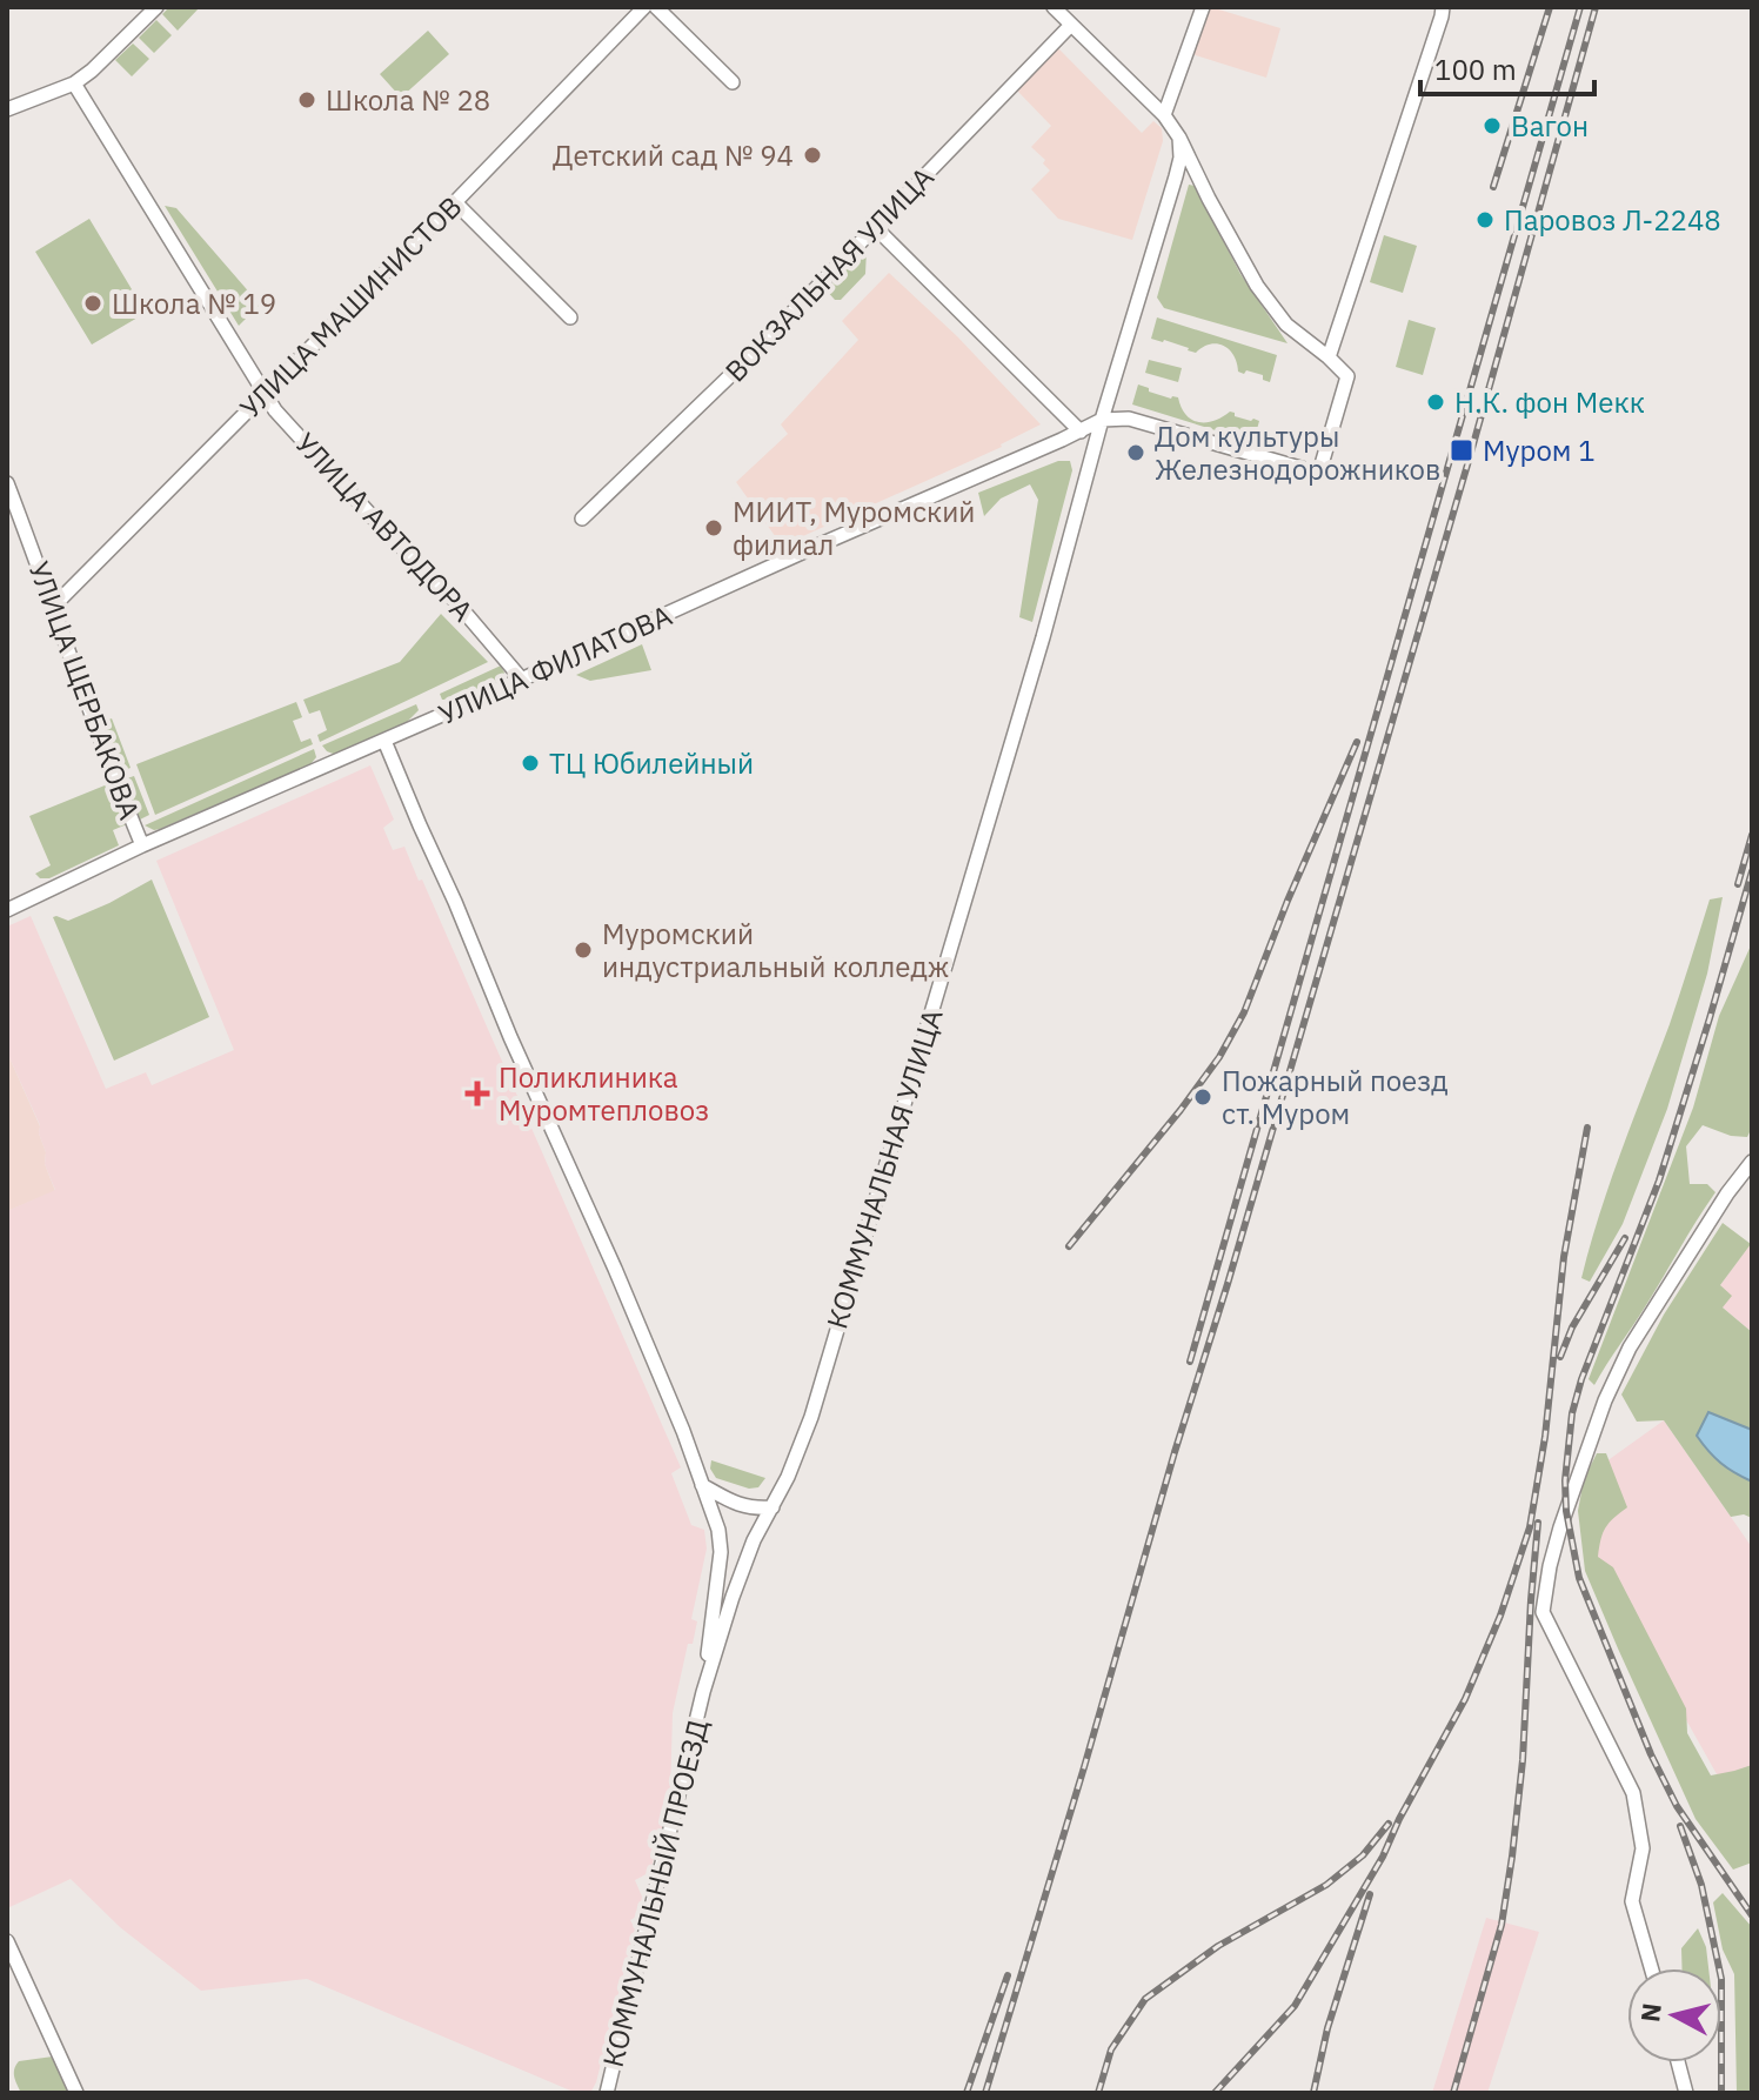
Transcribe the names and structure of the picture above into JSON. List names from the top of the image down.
{
  "streets": {
    "street": [
      "ВОКЗАЛЬНАЯ УЛИЦА",
      "УЛИЦА МАШИНИСТОВ",
      "УЛИЦА АВТОДОРА",
      "УЛИЦА ФИЛАТОВА",
      "УЛИЦА ЩЕРБАКОВА",
      "КОММУНАЛЬНАЯ УЛИЦА",
      "КОММУНАЛЬНЫЙ ПРОЕЗД"
    ]
  },
  "crossings": [
    ["УЛИЦА МАШИНИСТОВ", "УЛИЦА АВТОДОРА"],
    ["УЛИЦА МАШИНИСТОВ", "УЛИЦА ЩЕРБАКОВА"],
    ["УЛИЦА АВТОДОРА", "УЛИЦА ФИЛАТОВА"],
    ["УЛИЦА ФИЛАТОВА", "УЛИЦА ЩЕРБАКОВА"],
    ["УЛИЦА ФИЛАТОВА", "КОММУНАЛЬНАЯ УЛИЦА"],
    ["КОММУНАЛЬНАЯ УЛИЦА", "КОММУНАЛЬНЫЙ ПРОЕЗД"]
  ],
  "places": {
    "other": [
      "Школа № 28",
      "Вагон",
      "Детский сад № 94",
      "Паровоз Л-2248",
      "Школа № 19",
      "Н.К. фон Мекк",
      "Дом культуры Железнодорожников",
      "МИИТ, Муромский филиал",
      "ТЦ Юбилейный",
      "Муромский индустриальный колледж",
      "Пожарный поезд ст. Муром"
    ],
    "transit": ["Муром 1"],
    "health": ["Поликлиника Муромтепловоз"]
  },
  "scale_bar": "100 m",
  "north": "left"
}
